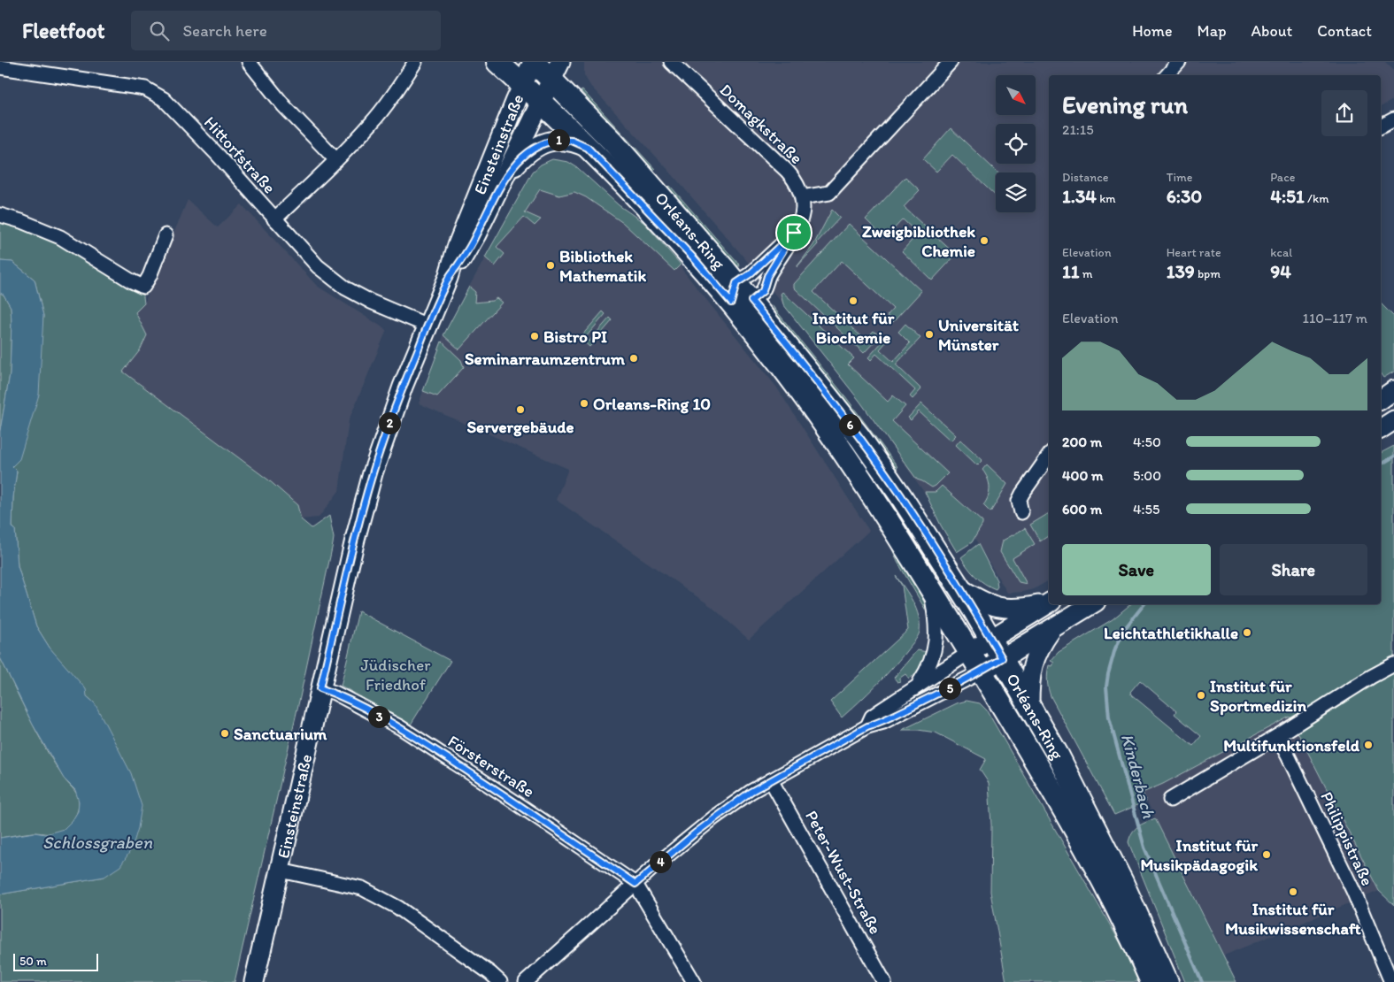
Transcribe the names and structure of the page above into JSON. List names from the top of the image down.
{
  "streets": {
    "main road": ["Einsteinstraße", "Orléans-Ring"],
    "street": [
      "Domagkstraße",
      "Hittorfstraße",
      "Försterstraße",
      "Philippistraße",
      "Peter-Wust-Straße"
    ]
  },
  "crossings": [
    ["Einsteinstraße", "Hittorfstraße"],
    ["Einsteinstraße", "Orléans-Ring"],
    ["Einsteinstraße", "Försterstraße"]
  ],
  "water": ["Kinderbach", "Schlossgraben"],
  "parks": ["Jüdischer Friedhof"],
  "places": [
    "Zweigbibliothek Chemie",
    "Bibliothek Mathematik",
    "Institut für Biochemie",
    "Universität Münster",
    "Bistro PI",
    "Seminarraumzentrum",
    "Orleans-Ring 10",
    "Servergebäude",
    "Leichtathletikhalle",
    "Institut für Sportmedizin",
    "Sanctuarium",
    "Multifunktionsfeld",
    "Institut für Musikpädagogik",
    "Institut für Musikwissenschaft"
  ],
  "scale_bar": "50 m",
  "north": "bottom right",
  "page": {
    "header": "Fleetfoot",
    "search": "Search here",
    "nav": [
      "Home",
      "Map",
      "About",
      "Contact"
    ],
    "heading": ["Evening run", "21:15"],
    "pins": [
      "1",
      "2",
      "6",
      "5",
      "3",
      "4"
    ],
    "stats": [
      ["Distance", "1.34 km"],
      ["Time", "6:30"],
      ["Pace", "4:51 /km"],
      ["Elevation", "11 m"],
      ["Heart rate", "139 bpm"],
      ["kcal", "94"]
    ],
    "chart": ["Elevation", "110–117 m"],
    "list": [
      {
        "name": "200 m",
        "note": "4:50"
      },
      {
        "name": "400 m",
        "note": "5:00"
      },
      {
        "name": "600 m",
        "note": "4:55"
      }
    ],
    "buttons": ["Save", "Share"],
    "scale": "50 m"
  }
}
